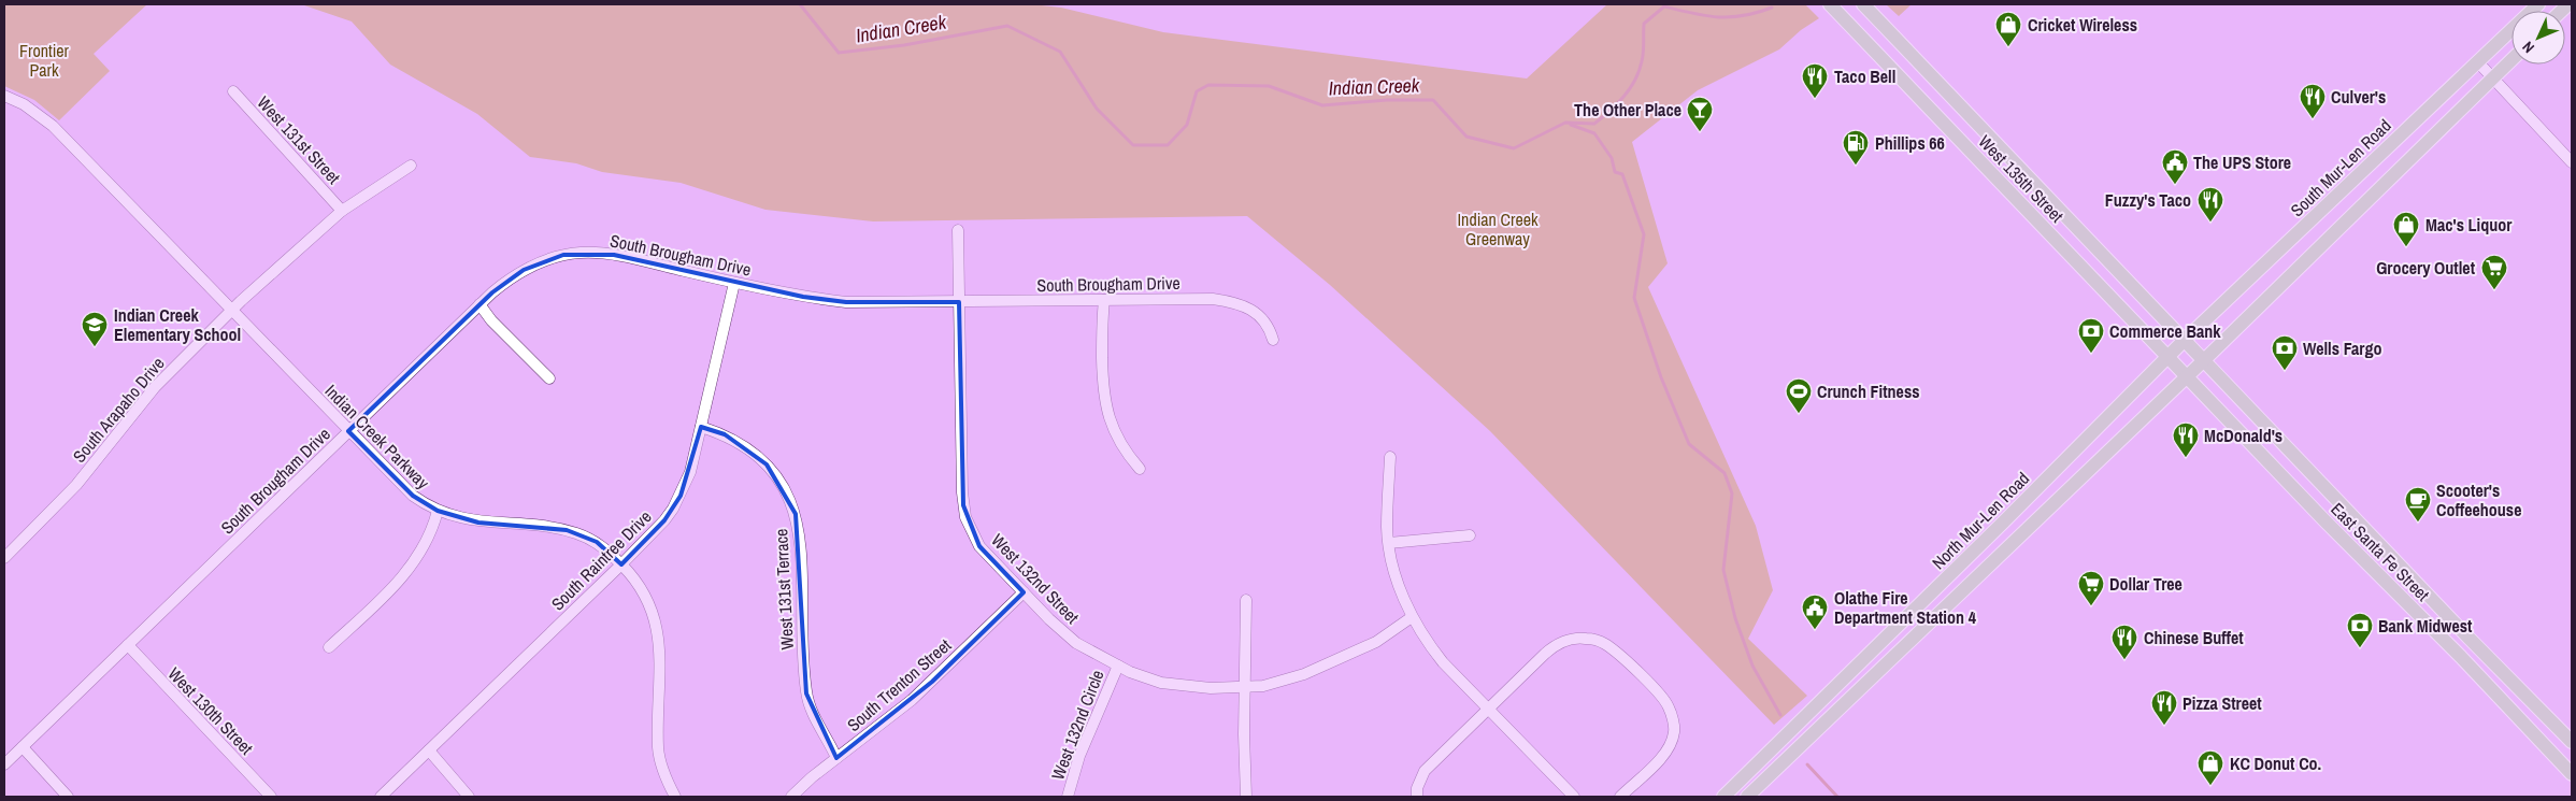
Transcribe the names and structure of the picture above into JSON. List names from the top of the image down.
{
  "streets": {
    "main road": [
      "South Mur-Len Road",
      "West 135th Street",
      "North Mur-Len Road",
      "East Santa Fe Street"
    ],
    "street": [
      "West 131st Street",
      "South Brougham Drive",
      "South Arapaho Drive",
      "Indian Creek Parkway",
      "South Raintree Drive",
      "West 132nd Street",
      "West 131st Terrace",
      "South Trenton Street",
      "West 130th Street",
      "West 132nd Circle"
    ]
  },
  "crossings": [
    ["West 131st Street", "South Arapaho Drive"],
    ["South Mur-Len Road", "West 135th Street"],
    ["South Mur-Len Road", "North Mur-Len Road"],
    ["West 135th Street", "North Mur-Len Road"],
    ["West 135th Street", "East Santa Fe Street"],
    ["South Brougham Drive", "Indian Creek Parkway"],
    ["South Brougham Drive", "South Raintree Drive"],
    ["South Brougham Drive", "West 132nd Street"],
    ["South Brougham Drive", "West 130th Street"],
    ["South Arapaho Drive", "Indian Creek Parkway"],
    ["Indian Creek Parkway", "South Raintree Drive"],
    ["North Mur-Len Road", "East Santa Fe Street"],
    ["South Raintree Drive", "West 131st Terrace"],
    ["West 132nd Street", "South Trenton Street"],
    ["West 132nd Street", "West 132nd Circle"],
    ["West 131st Terrace", "South Trenton Street"]
  ],
  "water": ["Indian Creek"],
  "parks": ["Frontier Park", "Indian Creek Greenway"],
  "places": {
    "shop": ["Cricket Wireless", "Mac's Liquor", "KC Donut Co."],
    "restaurant": [
      "Taco Bell",
      "Culver's",
      "Fuzzy's Taco",
      "McDonald's",
      "Chinese Buffet",
      "Pizza Street"
    ],
    "bar": ["The Other Place"],
    "fuel station": ["Phillips 66"],
    "public building": ["The UPS Store", "Olathe Fire Department Station 4"],
    "supermarket": ["Grocery Outlet", "Dollar Tree"],
    "school or university": ["Indian Creek Elementary School"],
    "bank": ["Commerce Bank", "Wells Fargo", "Bank Midwest"],
    "sports": ["Crunch Fitness"],
    "cafe": ["Scooter's Coffeehouse"]
  },
  "north": "bottom left"
}
